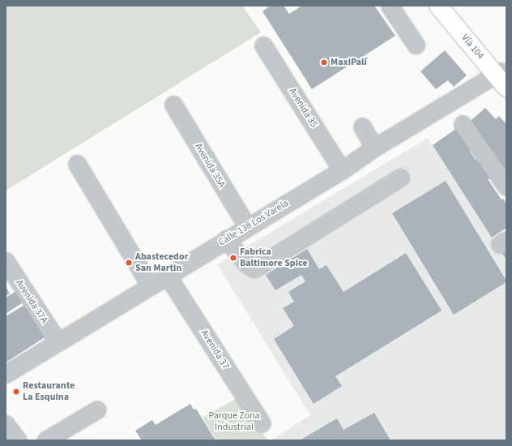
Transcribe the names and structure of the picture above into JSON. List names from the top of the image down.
{
  "streets": {
    "main road": ["Vía 104"],
    "street": [
      "Avenida 35",
      "Avenida 35A",
      "Calle 138 Los Varela",
      "Avenida 37A",
      "Avenida 37"
    ]
  },
  "crossings": [
    ["Vía 104", "Calle 138 Los Varela"],
    ["Avenida 35", "Calle 138 Los Varela"],
    ["Avenida 35A", "Calle 138 Los Varela"],
    ["Calle 138 Los Varela", "Avenida 37A"],
    ["Calle 138 Los Varela", "Avenida 37"]
  ],
  "parks": ["Parque Zona Industrial"],
  "places": [
    "MaxiPalí",
    "Fabrica Baltimore Spice",
    "Abastecedor San Martin",
    "Restaurante La Esquina"
  ]
}
